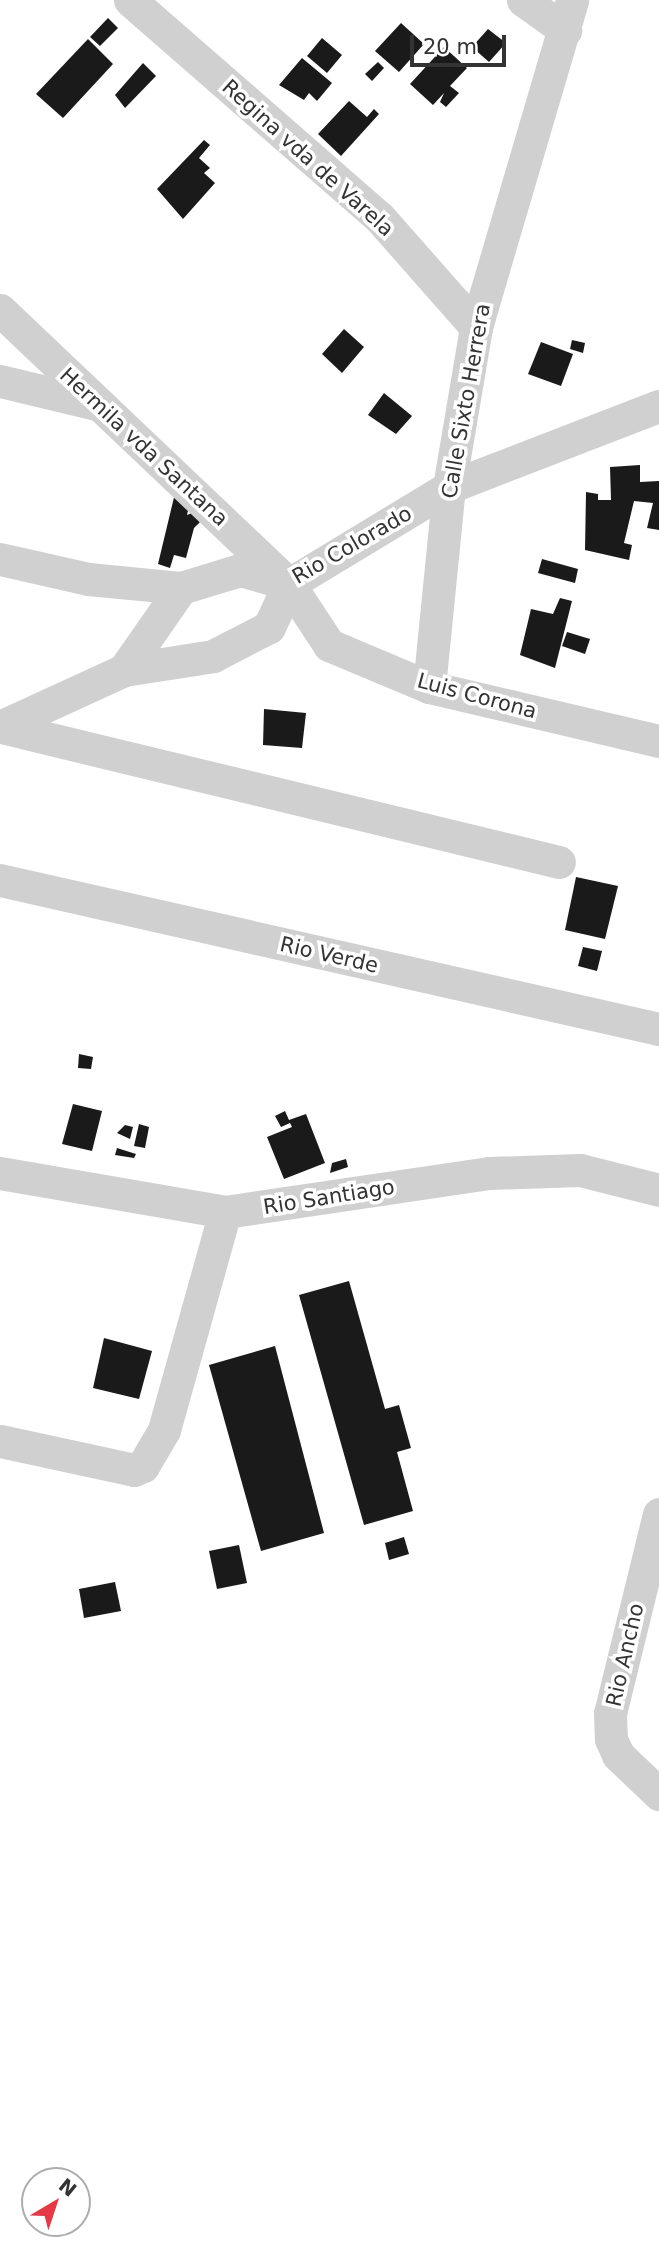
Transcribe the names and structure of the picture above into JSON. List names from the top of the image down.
{
  "streets": {
    "street": [
      "Regina vda de Varela",
      "Calle Sixto Herrera",
      "Hermila vda Santana",
      "Rio Colorado",
      "Luis Corona",
      "Rio Verde",
      "Rio Santiago",
      "Rio Ancho"
    ]
  },
  "crossings": [
    ["Regina vda de Varela", "Calle Sixto Herrera"],
    ["Calle Sixto Herrera", "Rio Colorado"],
    ["Calle Sixto Herrera", "Luis Corona"],
    ["Hermila vda Santana", "Rio Colorado"],
    ["Hermila vda Santana", "Luis Corona"],
    ["Rio Colorado", "Luis Corona"]
  ],
  "scale_bar": "20 m",
  "north": "top right"
}
